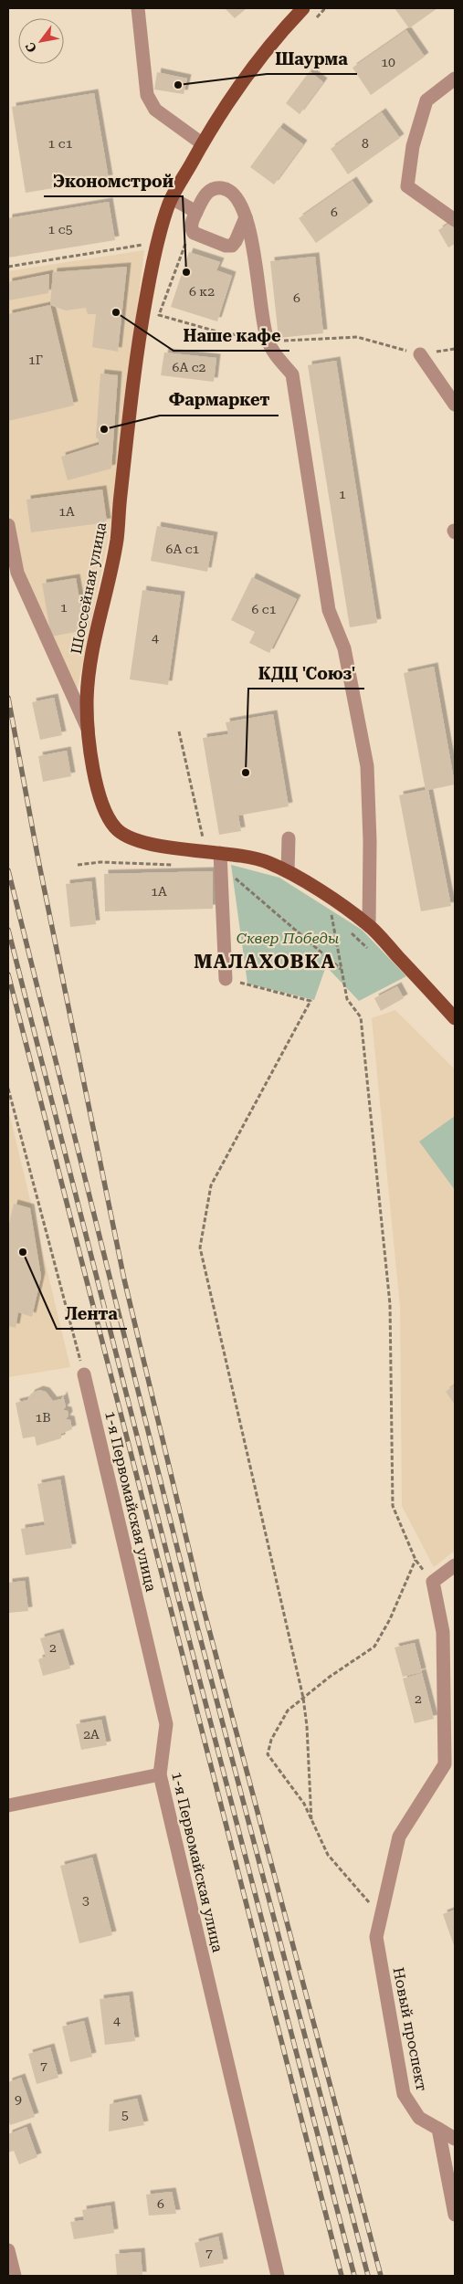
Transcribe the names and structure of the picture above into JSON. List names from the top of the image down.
{
  "streets": {
    "main road": ["Шоссейная улица"],
    "street": ["1-я Первомайская улица", "Новый проспект"]
  },
  "districts": ["МАЛАХОВКА"],
  "parks": ["Сквер Победы"],
  "places": [
    "Шаурма",
    "Экономстрой",
    "Наше кафе",
    "Фармаркет",
    "КДЦ 'Союз'",
    "Лента"
  ],
  "house_numbers": [
    "10",
    "1 с1",
    "8",
    "6",
    "1 с5",
    "6 к2",
    "6",
    "1Г",
    "6А с2",
    "1",
    "1А",
    "6А с1",
    "1",
    "6 с1",
    "4",
    "1А",
    "1В",
    "2",
    "2",
    "2А",
    "3",
    "4",
    "7",
    "9",
    "5",
    "6",
    "7"
  ],
  "north": "bottom left"
}
